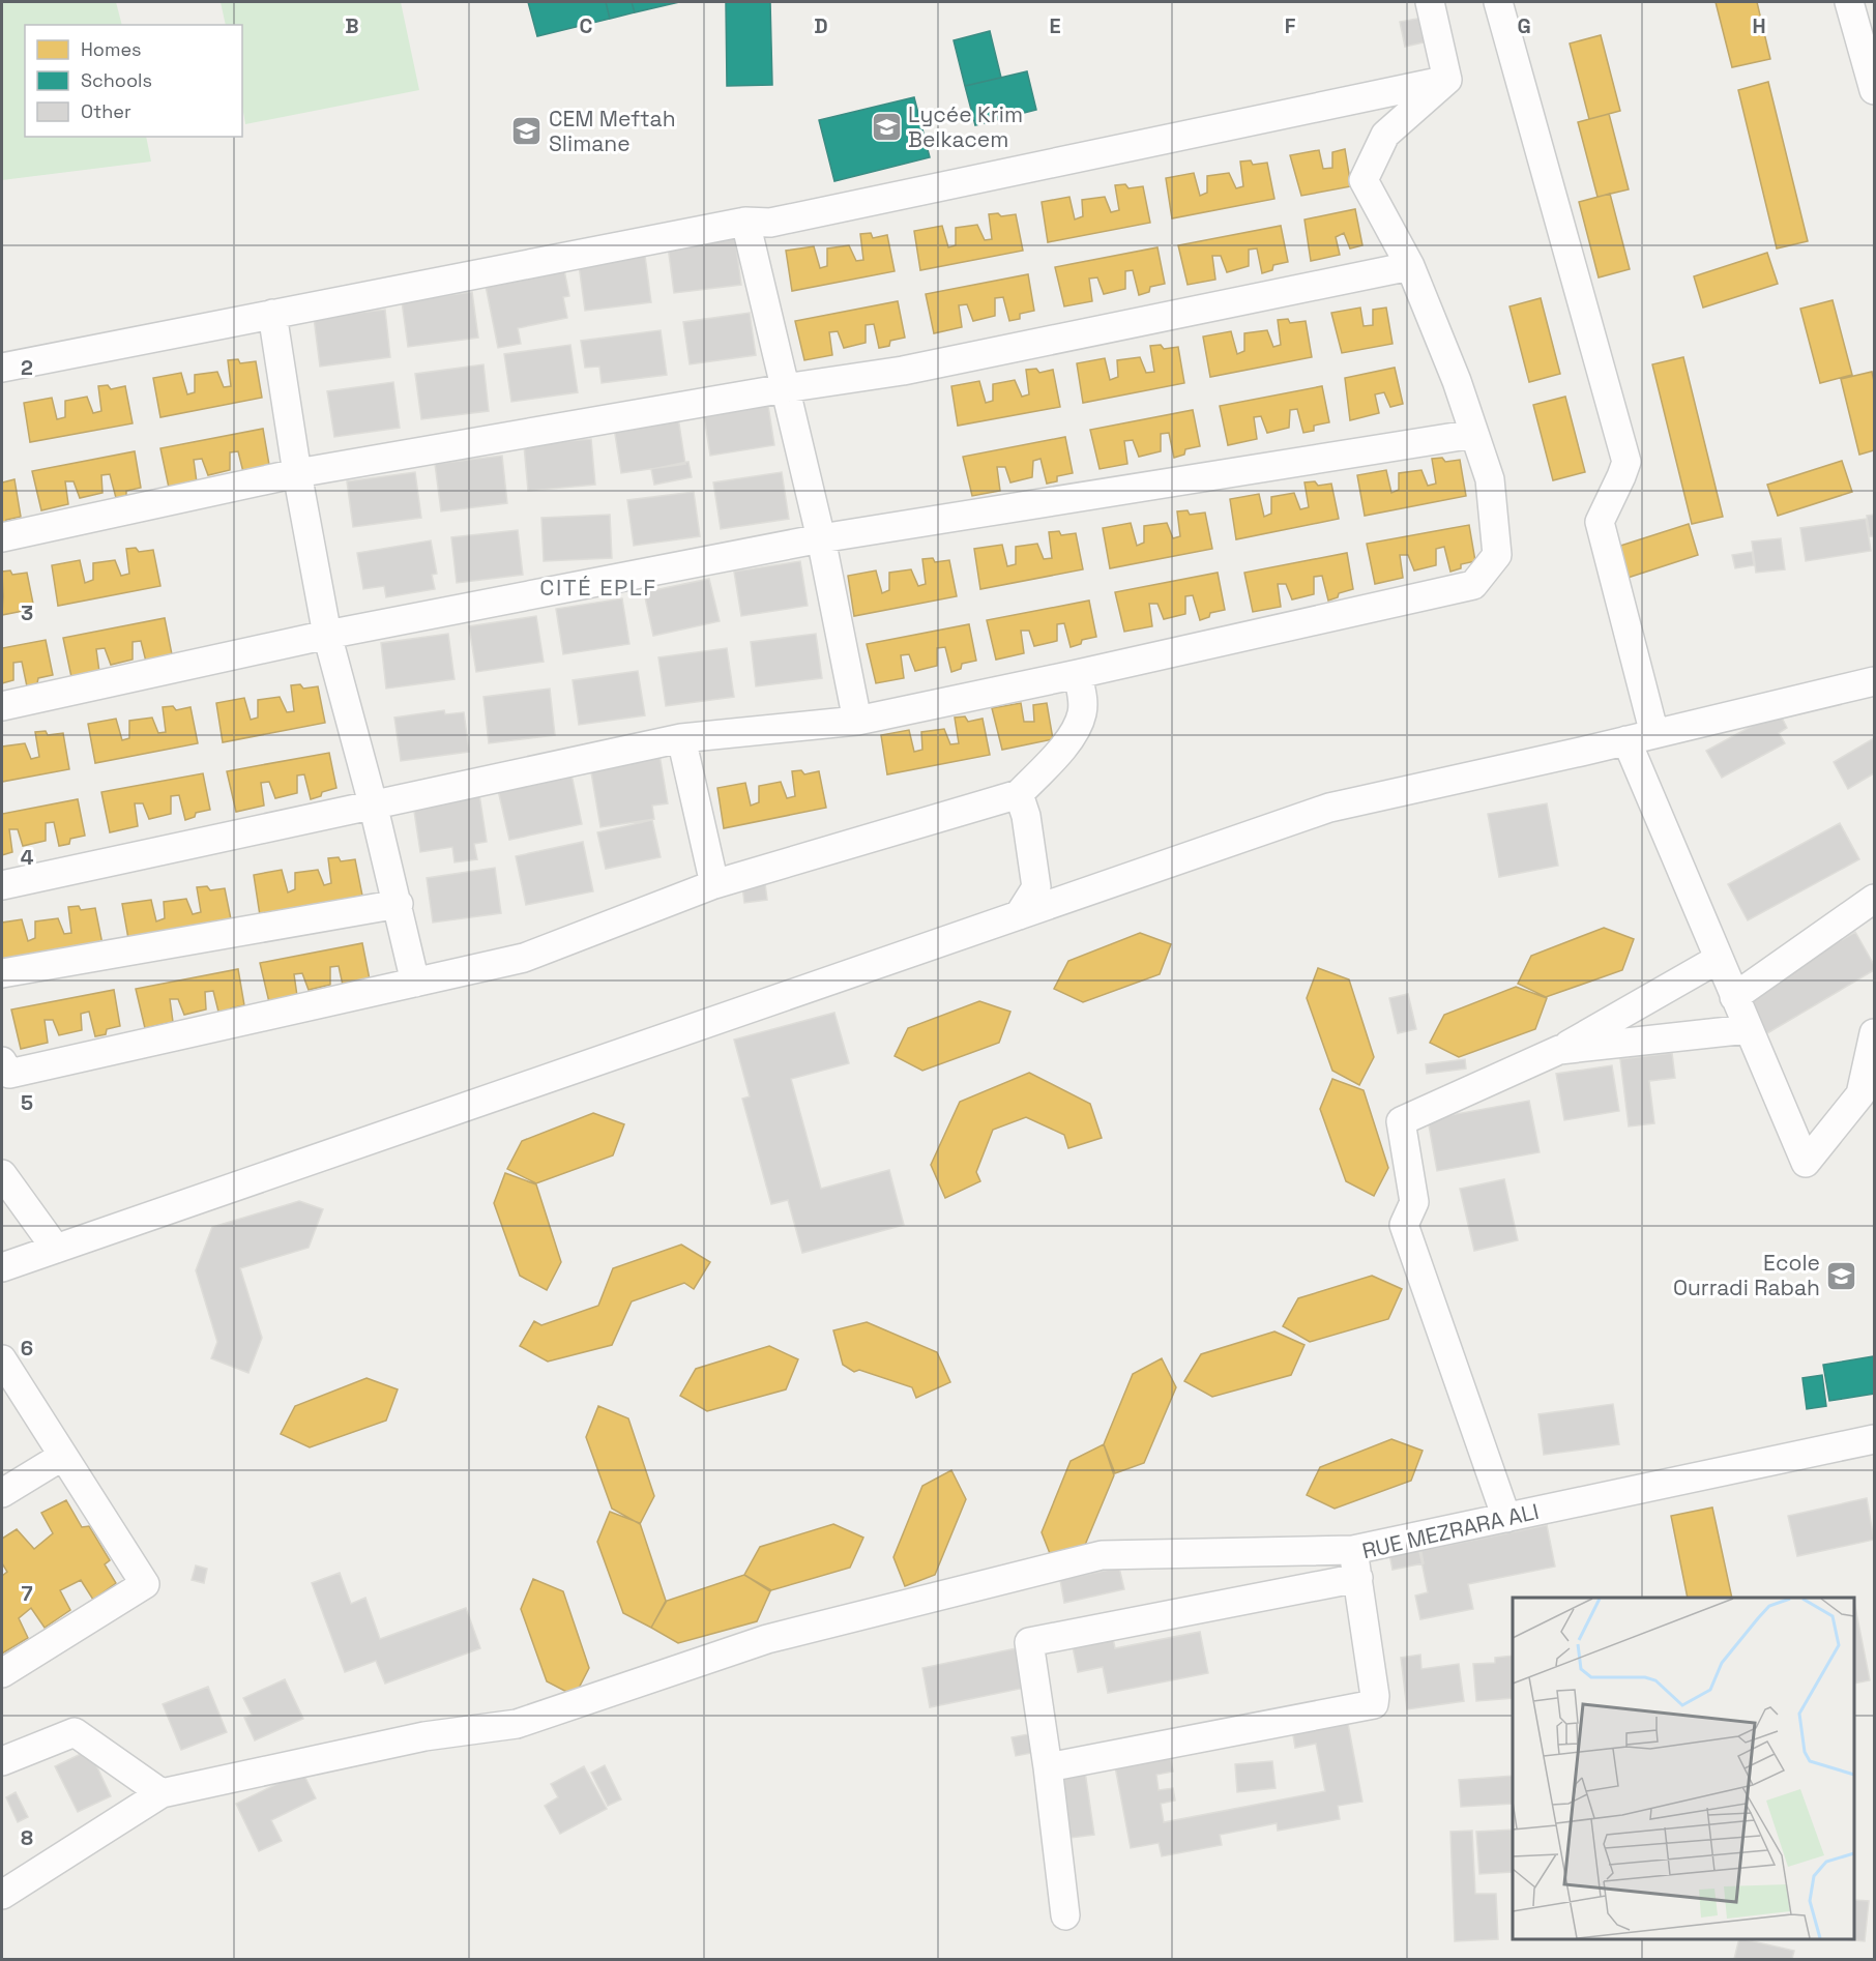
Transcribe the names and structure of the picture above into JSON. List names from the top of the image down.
{
  "streets": {
    "street": ["RUE MEZRARA ALI"]
  },
  "districts": ["CITÉ EPLF"],
  "places": {
    "school or university": ["Lycée Krim Belkacem", "CEM Meftah Slimane", "Ecole Ourradi Rabah"]
  },
  "legend": ["Homes", "Schools", "Other"],
  "grid": {
    "columns": [
      "B",
      "C",
      "D",
      "E",
      "F",
      "G",
      "H"
    ],
    "rows": [
      "2",
      "3",
      "4",
      "5",
      "6",
      "7",
      "8"
    ]
  }
}
